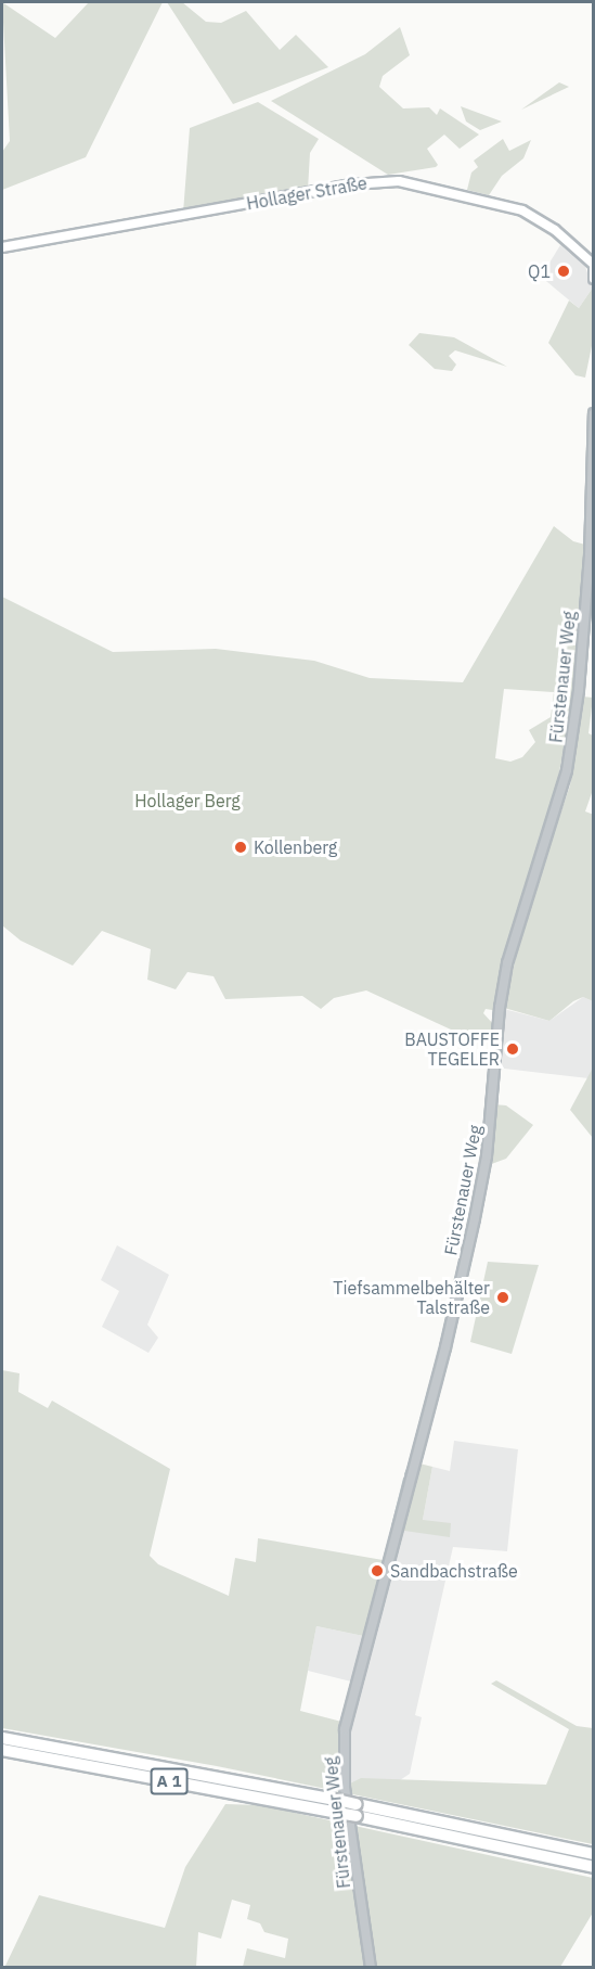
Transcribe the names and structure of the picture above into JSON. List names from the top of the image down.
{
  "streets": {
    "highway": ["A 1"],
    "main road": ["Hollager Straße"],
    "street": ["Fürstenauer Weg"]
  },
  "parks": ["Hollager Berg"],
  "places": [
    "Q1",
    "Kollenberg",
    "BAUSTOFFE TEGELER",
    "Tiefsammelbehälter Talstraße",
    "Sandbachstraße"
  ]
}
